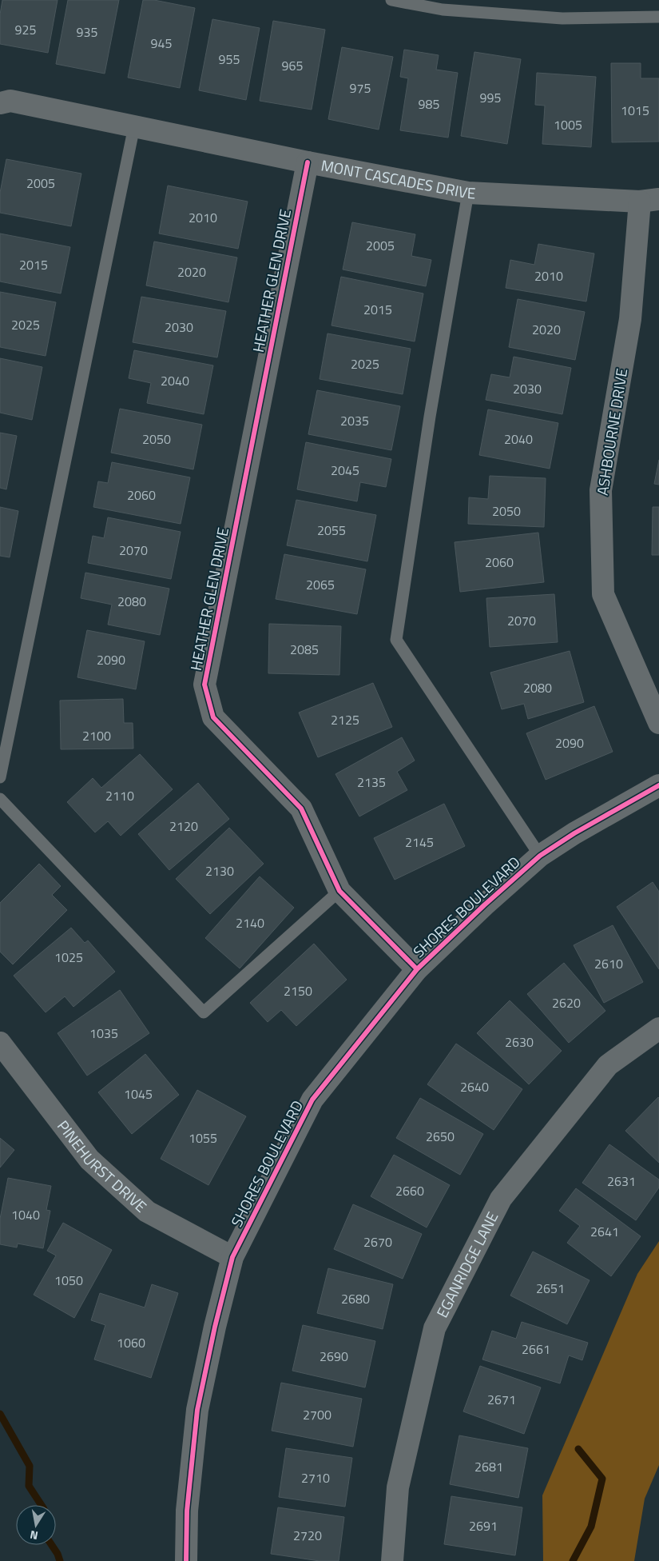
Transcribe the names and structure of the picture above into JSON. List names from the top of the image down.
{
  "streets": {
    "street": [
      "MONT CASCADES DRIVE",
      "HEATHER GLEN DRIVE",
      "ASHBOURNE DRIVE",
      "SHORES BOULEVARD",
      "PINEHURST DRIVE",
      "EGANRIDGE LANE"
    ]
  },
  "crossings": [
    ["MONT CASCADES DRIVE", "HEATHER GLEN DRIVE"],
    ["MONT CASCADES DRIVE", "ASHBOURNE DRIVE"],
    ["HEATHER GLEN DRIVE", "SHORES BOULEVARD"],
    ["SHORES BOULEVARD", "PINEHURST DRIVE"]
  ],
  "house_numbers": [
    "925",
    "935",
    "945",
    "955",
    "965",
    "975",
    "995",
    "985",
    "1015",
    "1005",
    "2005",
    "2010",
    "2005",
    "2015",
    "2020",
    "2010",
    "2015",
    "2025",
    "2030",
    "2020",
    "2025",
    "2040",
    "2030",
    "2035",
    "2050",
    "2040",
    "2045",
    "2060",
    "2050",
    "2055",
    "2070",
    "2060",
    "2065",
    "2080",
    "2070",
    "2085",
    "2090",
    "2080",
    "2125",
    "2100",
    "2090",
    "2135",
    "2110",
    "2120",
    "2145",
    "2130",
    "2140",
    "1025",
    "2610",
    "2150",
    "2620",
    "1035",
    "2630",
    "2640",
    "1045",
    "2650",
    "1055",
    "2631",
    "2660",
    "1040",
    "2641",
    "2670",
    "1050",
    "2651",
    "2680",
    "1060",
    "2661",
    "2690",
    "2671",
    "2700",
    "2681",
    "2710",
    "2691",
    "2720"
  ],
  "north": "bottom"
}
